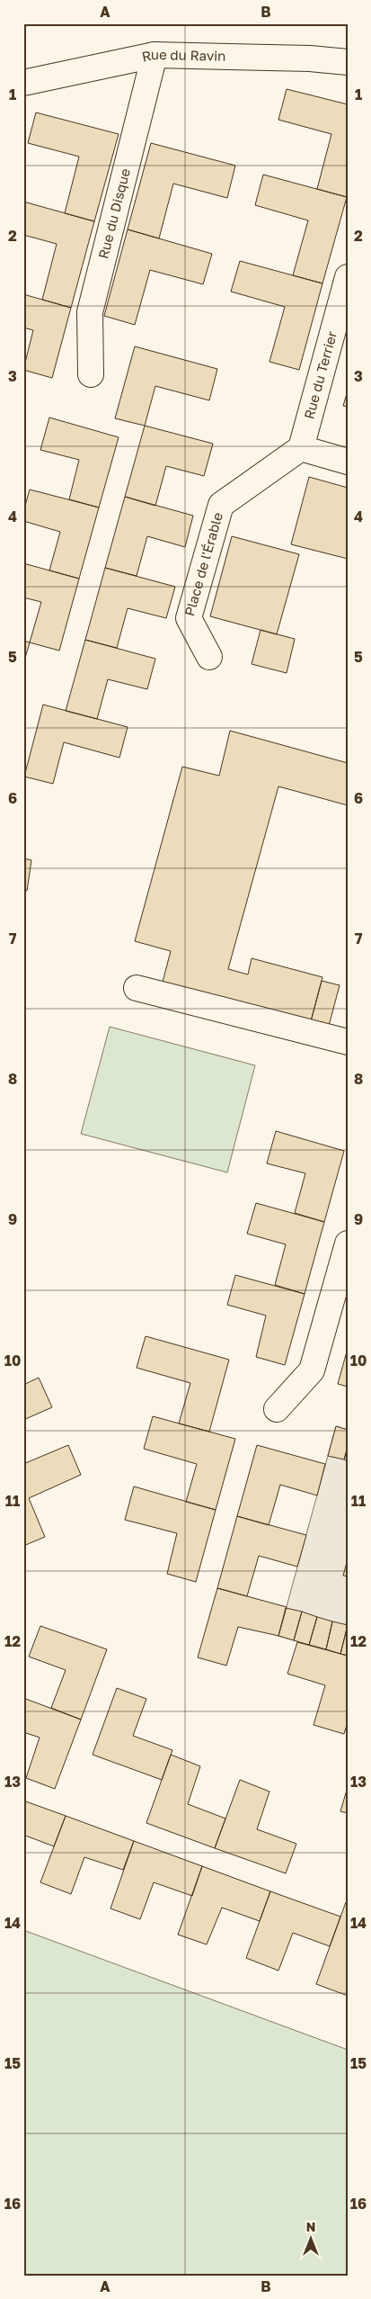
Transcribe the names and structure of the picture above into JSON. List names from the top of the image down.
{
  "streets": {
    "street": [
      "Rue du Ravin",
      "Rue du Disque",
      "Rue du Terrier",
      "Place de l'Érable"
    ]
  },
  "crossings": [
    ["Rue du Ravin", "Rue du Disque"],
    ["Rue du Terrier", "Place de l'Érable"]
  ],
  "north": "top",
  "grid": {
    "columns": ["A", "B"],
    "rows": [
      "1",
      "2",
      "3",
      "4",
      "5",
      "6",
      "7",
      "8",
      "9",
      "10",
      "11",
      "12",
      "13",
      "14",
      "15",
      "16"
    ]
  }
}
